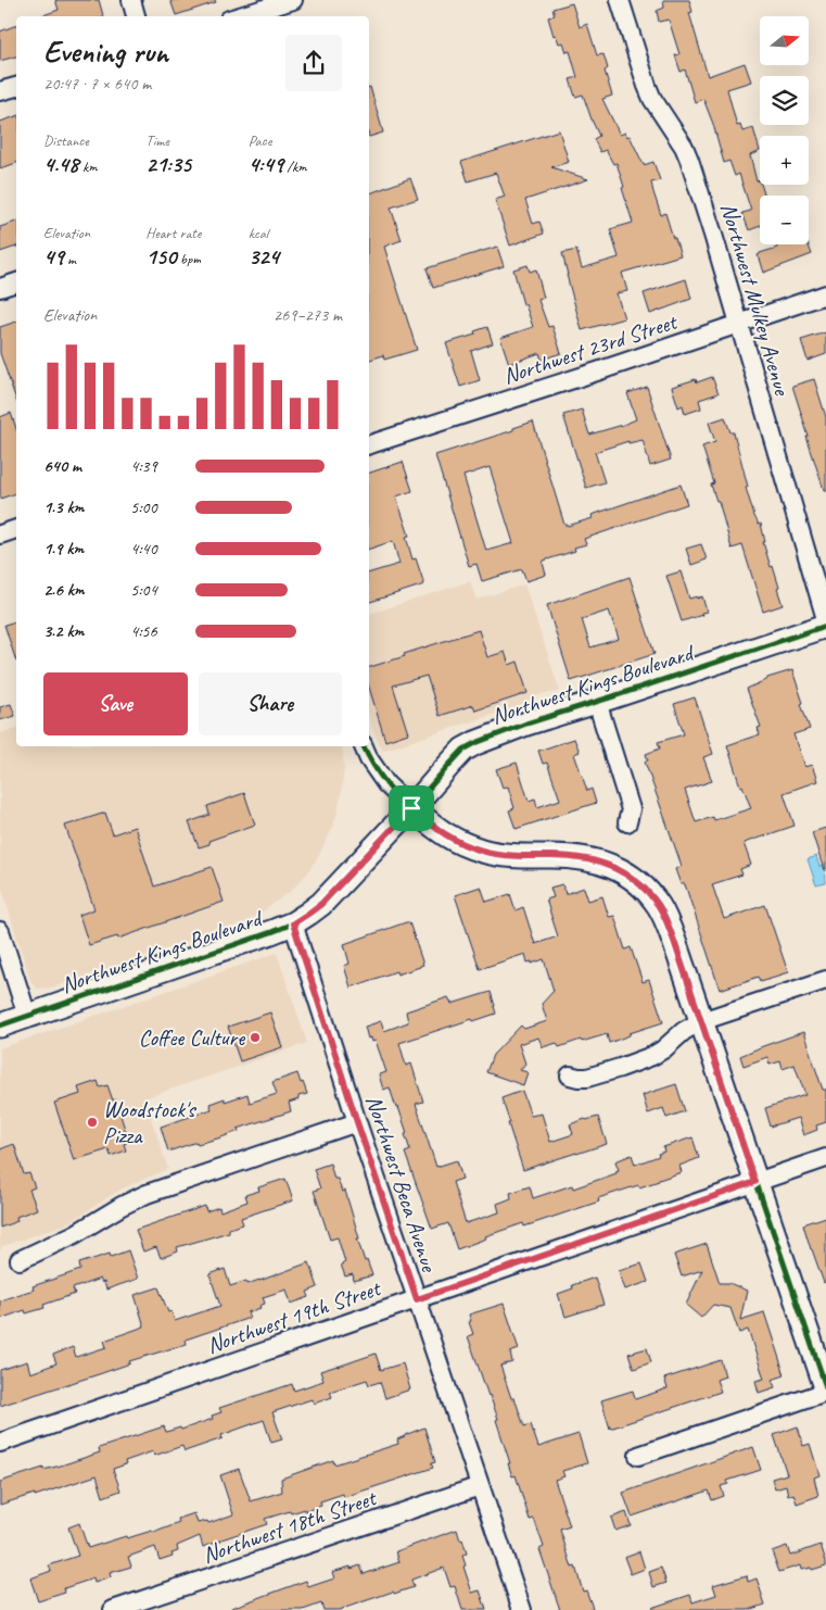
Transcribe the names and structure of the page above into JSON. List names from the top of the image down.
{
  "streets": {
    "main road": ["Northwest Kings Boulevard"],
    "street": [
      "Northwest Mulkey Avenue",
      "Northwest 23rd Street",
      "Northwest Beca Avenue",
      "Northwest 19th Street",
      "Northwest 18th Street"
    ]
  },
  "crossings": [
    ["Northwest Mulkey Avenue", "Northwest 23rd Street"],
    ["Northwest Kings Boulevard", "Northwest Beca Avenue"],
    ["Northwest Beca Avenue", "Northwest 19th Street"],
    ["Northwest Beca Avenue", "Northwest 18th Street"]
  ],
  "places": ["Coffee Culture", "Woodstock's Pizza"],
  "north": "right",
  "page": {
    "map_buttons": ["+", "−"],
    "heading": ["Evening run", "20:47 · 7 × 640 m"],
    "stats": [
      ["Distance", "4.48 km"],
      ["Time", "21:35"],
      ["Pace", "4:49 /km"],
      ["Elevation", "49 m"],
      ["Heart rate", "150 bpm"],
      ["kcal", "324"]
    ],
    "chart": ["Elevation", "269–273 m"],
    "list": [
      {
        "name": "640 m",
        "note": "4:39"
      },
      {
        "name": "1.3 km",
        "note": "5:00"
      },
      {
        "name": "1.9 km",
        "note": "4:40"
      },
      {
        "name": "2.6 km",
        "note": "5:04"
      },
      {
        "name": "3.2 km",
        "note": "4:56"
      }
    ],
    "buttons": ["Save", "Share"]
  }
}
